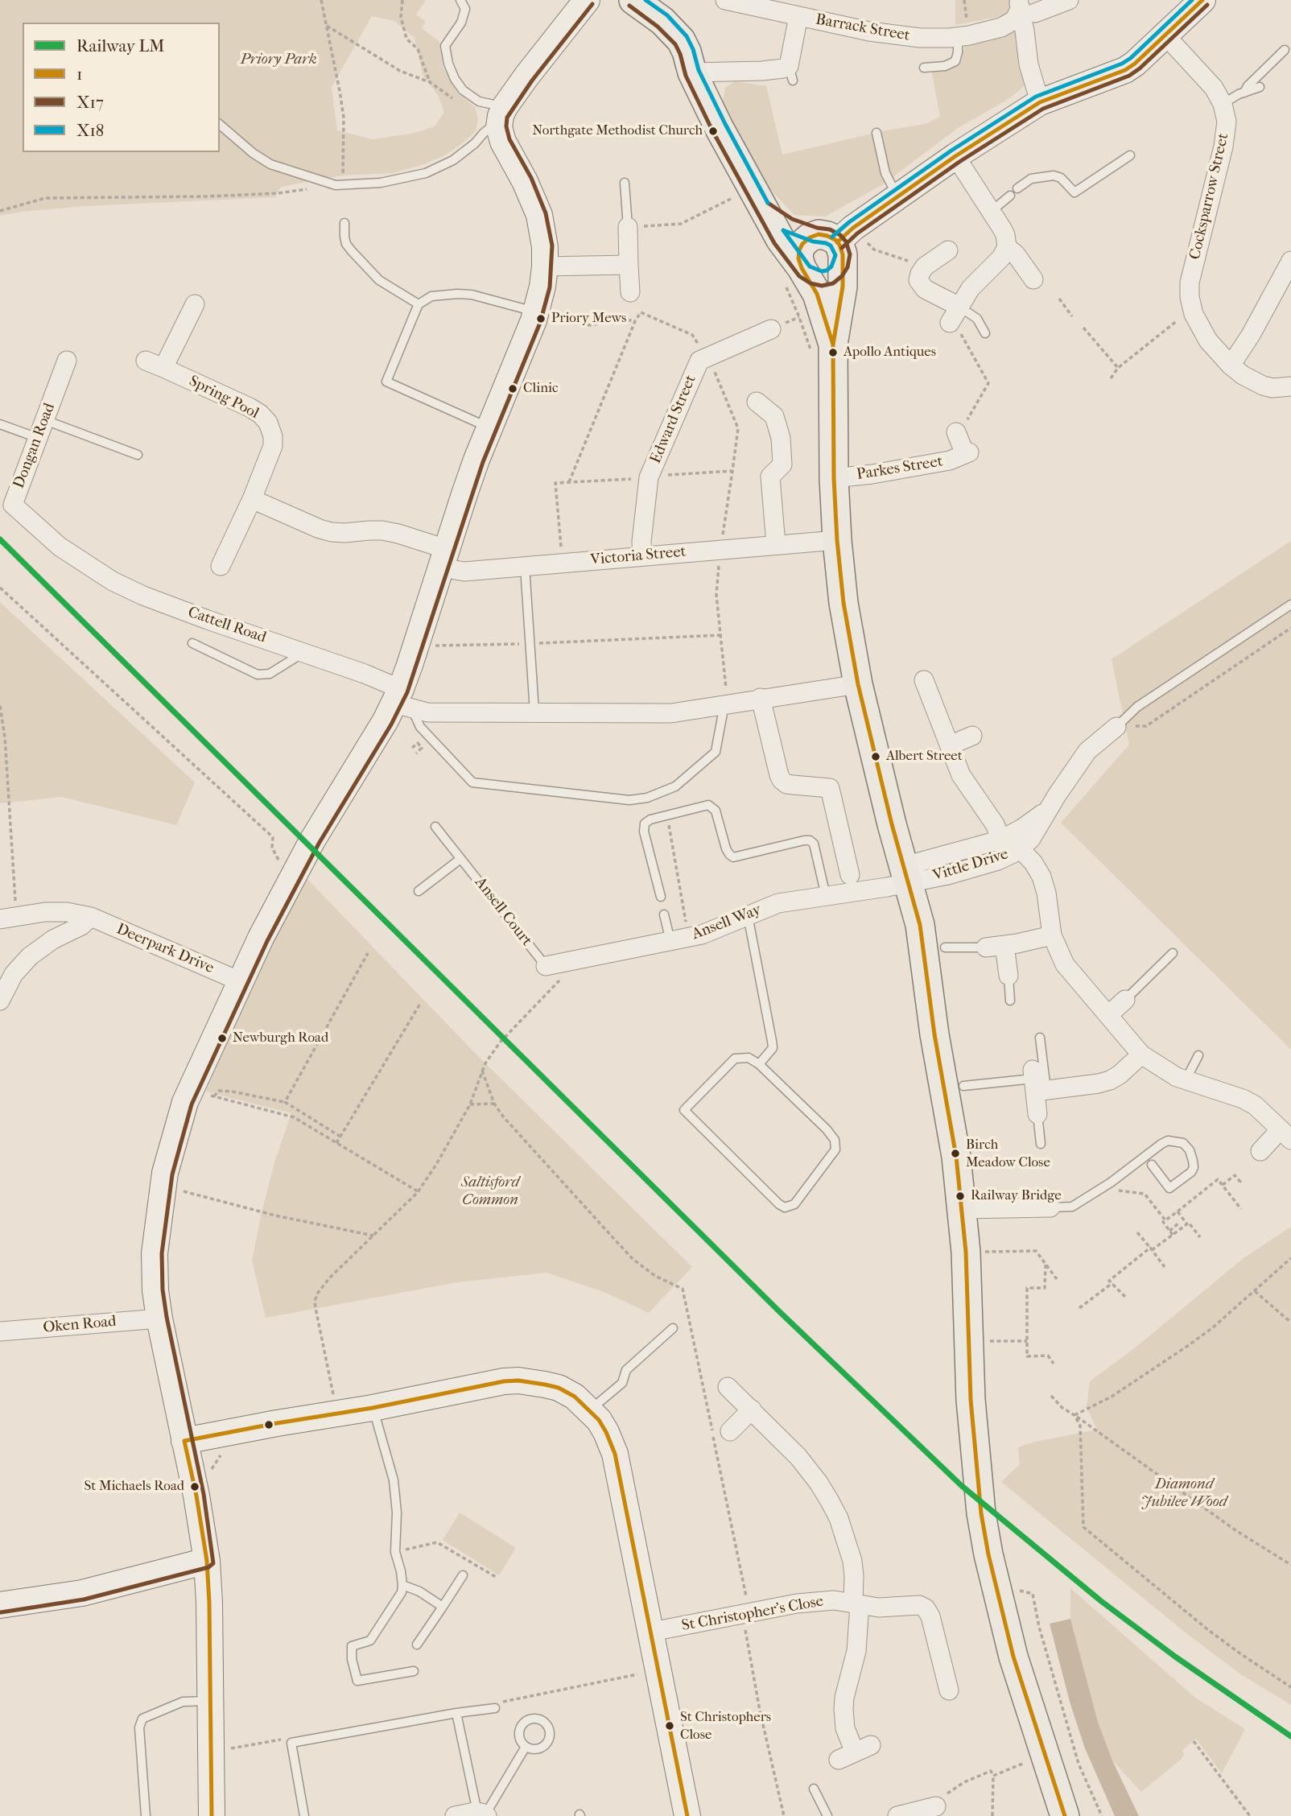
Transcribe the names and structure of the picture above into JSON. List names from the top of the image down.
{
  "streets": {
    "street": [
      "Barrack Street",
      "Cocksparrow Street",
      "Spring Pool",
      "Edward Street",
      "Dongan Road",
      "Parkes Street",
      "Victoria Street",
      "Cattell Road",
      "Vittle Drive",
      "Ansell Way",
      "Deerpark Drive",
      "Oken Road",
      "St Christopher's Close"
    ],
    "lane": ["Ansell Court"]
  },
  "crossings": [
    ["Edward Street", "Victoria Street"],
    ["Dongan Road", "Cattell Road"],
    ["Vittle Drive", "Ansell Way"],
    ["Ansell Court", "Ansell Way"]
  ],
  "parks": ["Priory Park", "Saltisford Common", "Diamond Jubilee Wood"],
  "places": [
    "Northgate Methodist Church",
    "Priory Mews",
    "Apollo Antiques",
    "Clinic",
    "Albert Street",
    "Newburgh Road",
    "Birch Meadow Close",
    "Railway Bridge",
    "St Michaels Road",
    "St Christophers Close"
  ],
  "lines": [
    "transit line 1",
    "transit line X18",
    "transit line X17",
    "rail line LM"
  ],
  "legend": [
    "Railway LM",
    "1",
    "X17",
    "X18"
  ]
}
